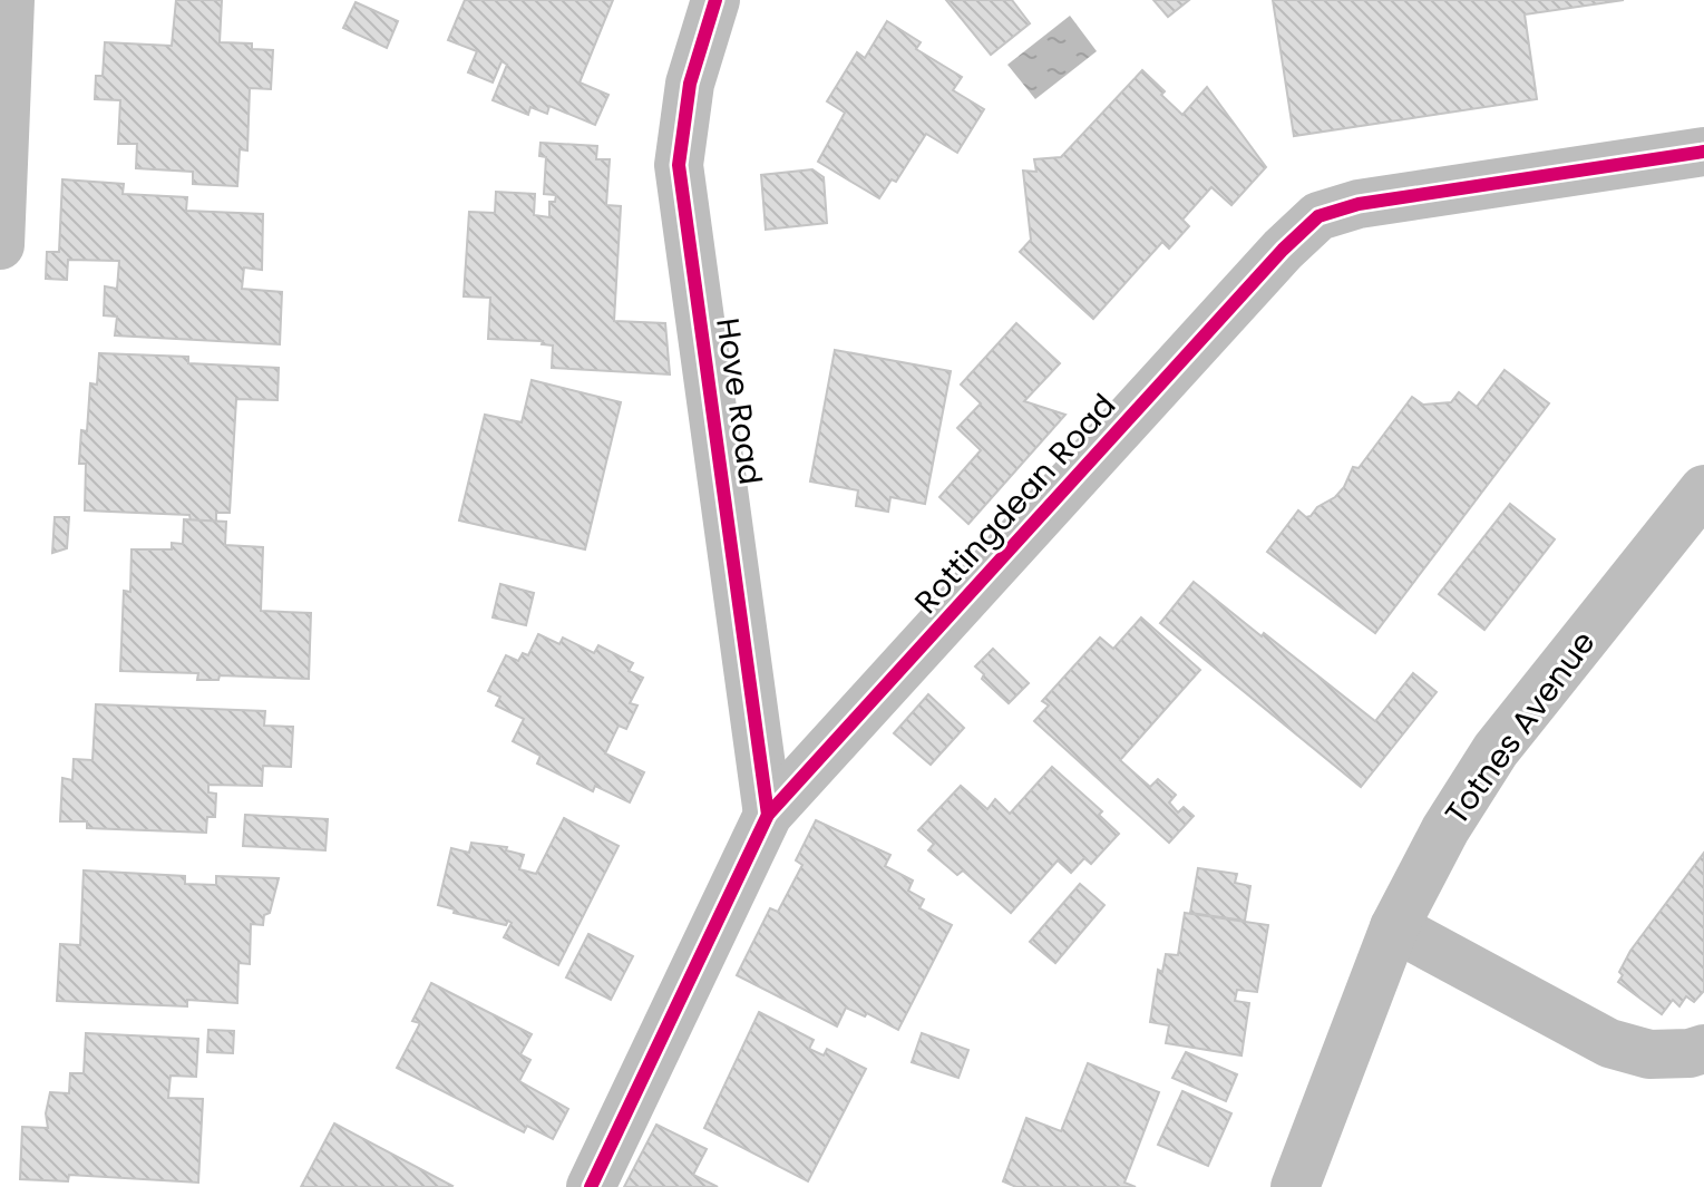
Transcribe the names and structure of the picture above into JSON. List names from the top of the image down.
{
  "streets": {
    "street": ["Hove Road", "Rottingdean Road", "Totnes Avenue"]
  },
  "crossings": [
    ["Hove Road", "Rottingdean Road"]
  ]
}
